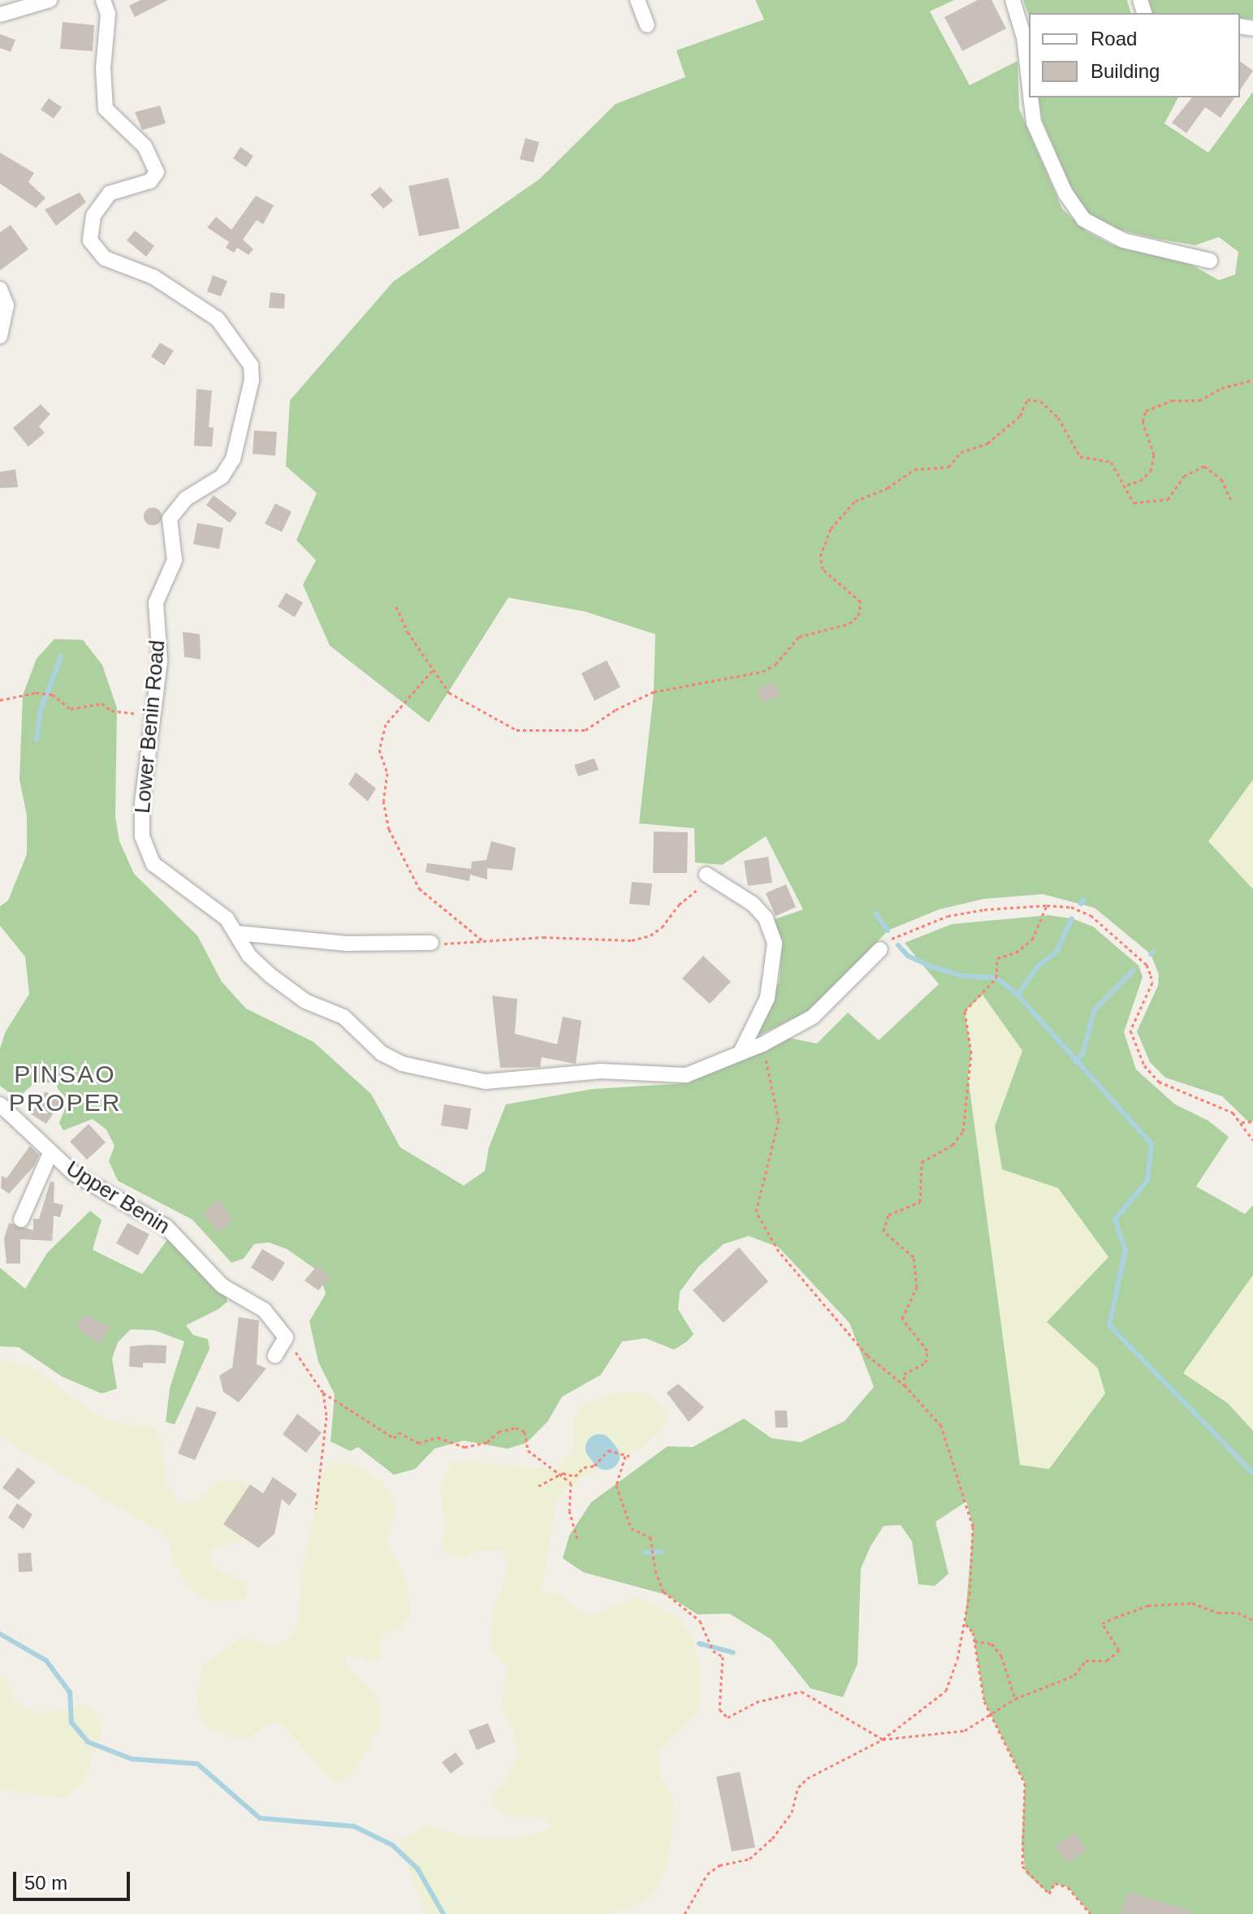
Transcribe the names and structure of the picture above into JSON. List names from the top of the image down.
{
  "streets": {
    "street": ["Lower Benin Road", "Upper Benin"]
  },
  "districts": ["PINSAO PROPER"],
  "legend": ["Road", "Building"],
  "scale_bar": "50 m"
}
